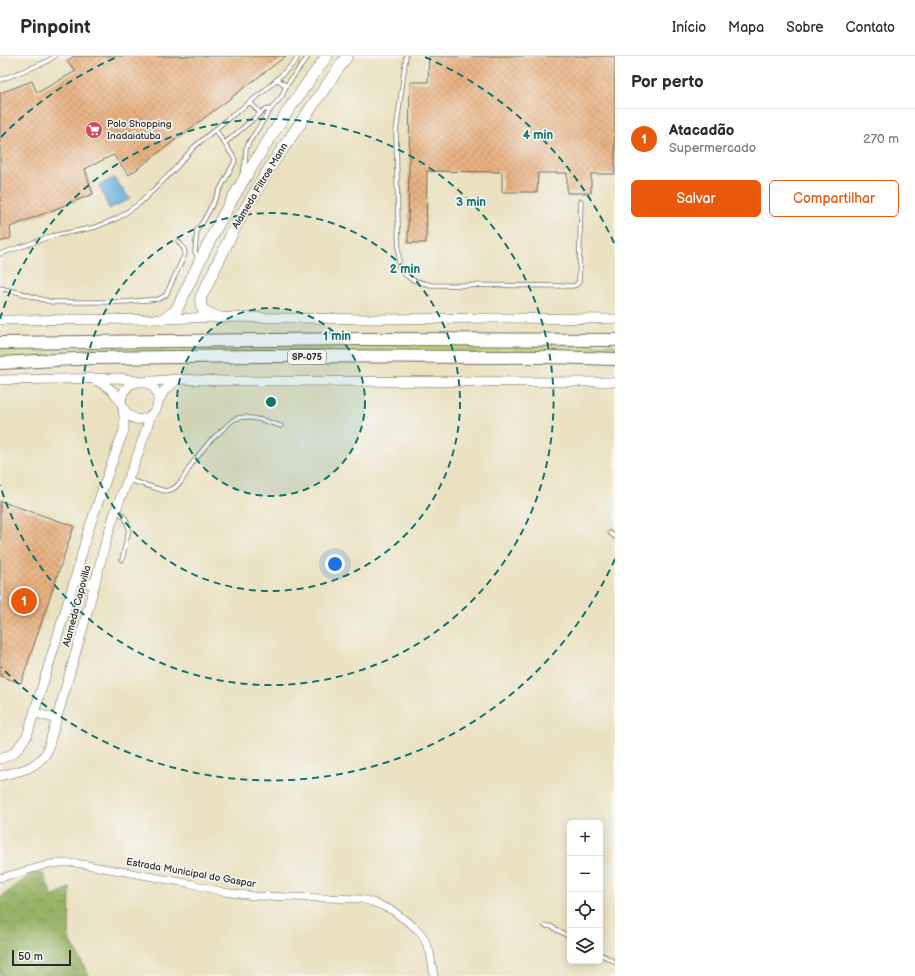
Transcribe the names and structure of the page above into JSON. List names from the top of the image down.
{
  "streets": {
    "highway": ["SP-075"],
    "main road": ["Alameda Filtros Mann", "Alameda Capovilla"],
    "street": ["Estrada Municipal do Gaspar"]
  },
  "places": {
    "supermarket": ["Polo Shopping Inadaiatuba"]
  },
  "scale_bar": "50 m",
  "page": {
    "header": "Pinpoint",
    "nav": [
      "Início",
      "Mapa",
      "Sobre",
      "Contato"
    ],
    "heading": "Por perto",
    "list": [
      {
        "mark": "1",
        "name": "Atacadão",
        "note": "Supermercado",
        "value": "270 m"
      }
    ],
    "buttons": ["Salvar", "Compartilhar"],
    "pins": "1",
    "map_buttons": ["+", "−"],
    "scale": "50 m"
  },
  "rings": [
    "4 min",
    "3 min",
    "2 min",
    "1 min"
  ]
}
